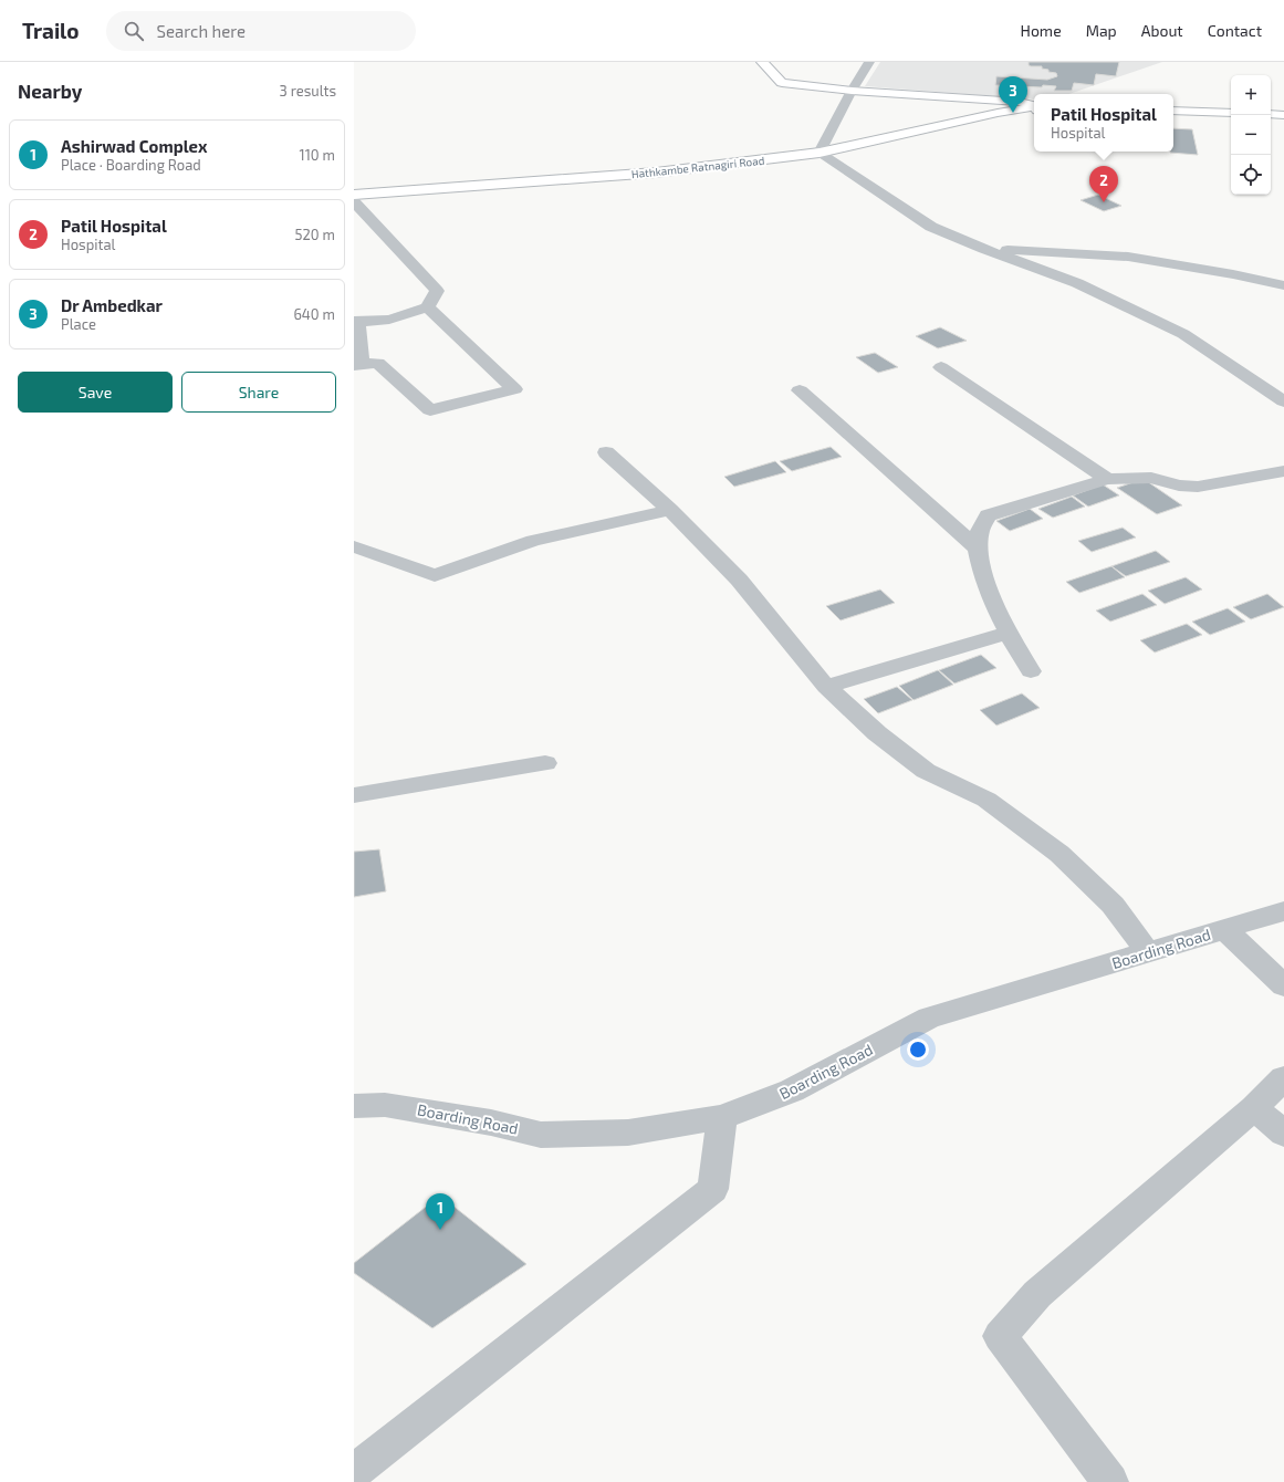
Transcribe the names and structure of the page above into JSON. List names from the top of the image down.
{
  "streets": {
    "street": ["Boarding Road"]
  },
  "page": {
    "header": "Trailo",
    "search": "Search here",
    "nav": [
      "Home",
      "Map",
      "About",
      "Contact"
    ],
    "heading": ["Nearby", "3 results"],
    "map_buttons": ["+", "−"],
    "pins": ["3", "2", "1"],
    "popup": ["Patil Hospital", "Hospital"],
    "list": [
      {
        "mark": "1",
        "name": "Ashirwad Complex",
        "note": "Place · Boarding Road",
        "value": "110 m"
      },
      {
        "mark": "2",
        "name": "Patil Hospital",
        "note": "Hospital",
        "value": "520 m"
      },
      {
        "mark": "3",
        "name": "Dr Ambedkar",
        "note": "Place",
        "value": "640 m"
      }
    ],
    "buttons": ["Save", "Share"]
  }
}
